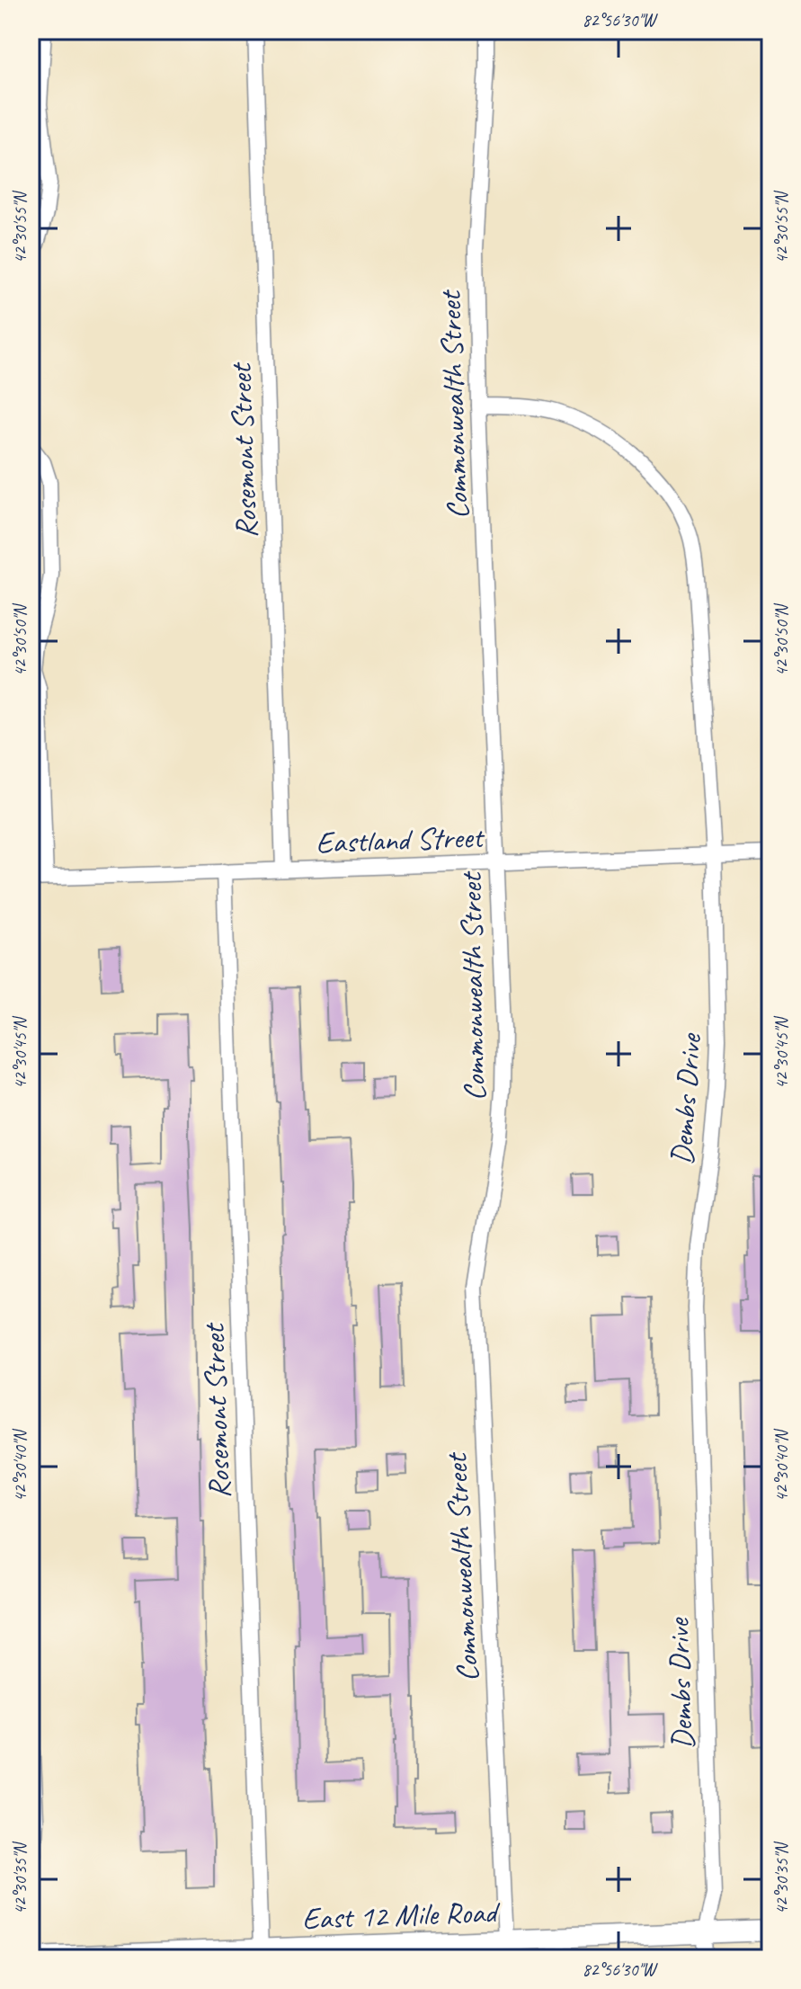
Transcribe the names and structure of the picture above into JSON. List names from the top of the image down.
{
  "streets": {
    "main road": ["East 12 Mile Road"],
    "street": [
      "Commonwealth Street",
      "Rosemont Street",
      "Eastland Street",
      "Dembs Drive"
    ]
  },
  "crossings": [
    ["Commonwealth Street", "Eastland Street"],
    ["Commonwealth Street", "Dembs Drive"],
    ["Commonwealth Street", "East 12 Mile Road"],
    ["Rosemont Street", "Eastland Street"],
    ["Rosemont Street", "East 12 Mile Road"],
    ["Eastland Street", "Dembs Drive"],
    ["Dembs Drive", "East 12 Mile Road"]
  ],
  "coordinates": [
    "82°56'30\"W",
    "42°30'55\"N",
    "42°30'50\"N",
    "42°30'45\"N",
    "42°30'40\"N",
    "42°30'35\"N"
  ]
}
